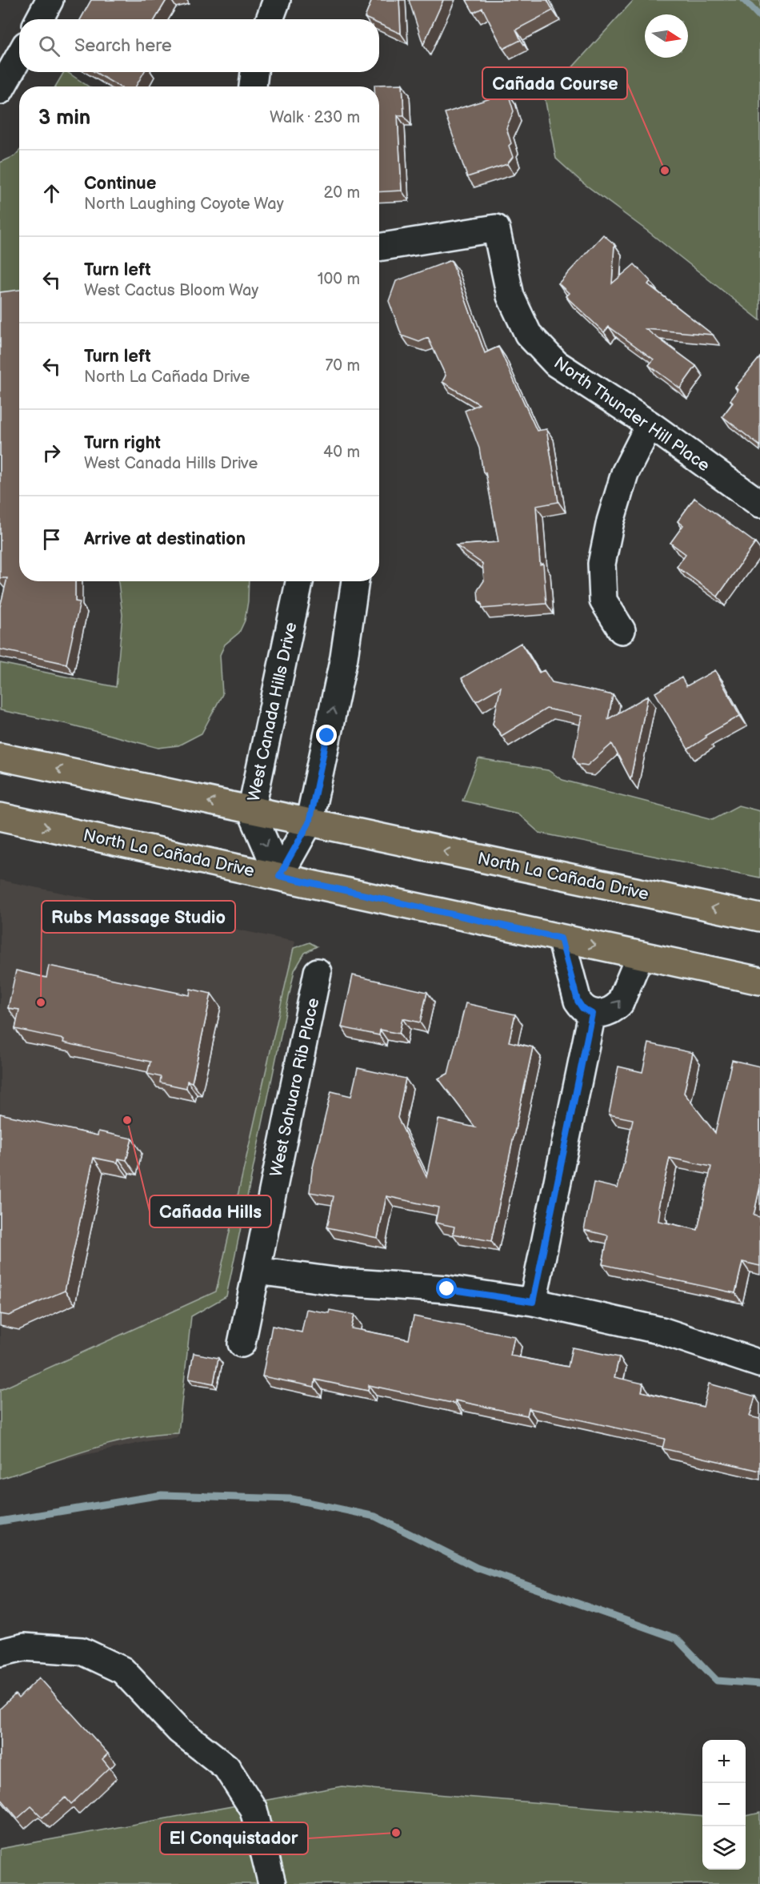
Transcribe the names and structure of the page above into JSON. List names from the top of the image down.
{
  "streets": {
    "main road": ["North La Cañada Drive"],
    "street": ["North Thunder Hill Place", "West Canada Hills Drive", "West Sahuaro Rib Place"]
  },
  "crossings": [
    ["West Canada Hills Drive", "North La Cañada Drive"]
  ],
  "places": [
    "Cañada Course",
    "Rubs Massage Studio",
    "Cañada Hills",
    "El Conquistador"
  ],
  "north": "right",
  "page": {
    "search": "Search here",
    "heading": ["3 min", "Walk · 230 m"],
    "list": [
      ["Continue", "North Laughing Coyote Way", "20 m"],
      ["Turn left", "West Cactus Bloom Way", "100 m"],
      ["Turn left", "North La Cañada Drive", "70 m"],
      ["Turn right", "West Canada Hills Drive", "40 m"],
      "Arrive at destination"
    ],
    "map_buttons": ["+", "−"]
  }
}
